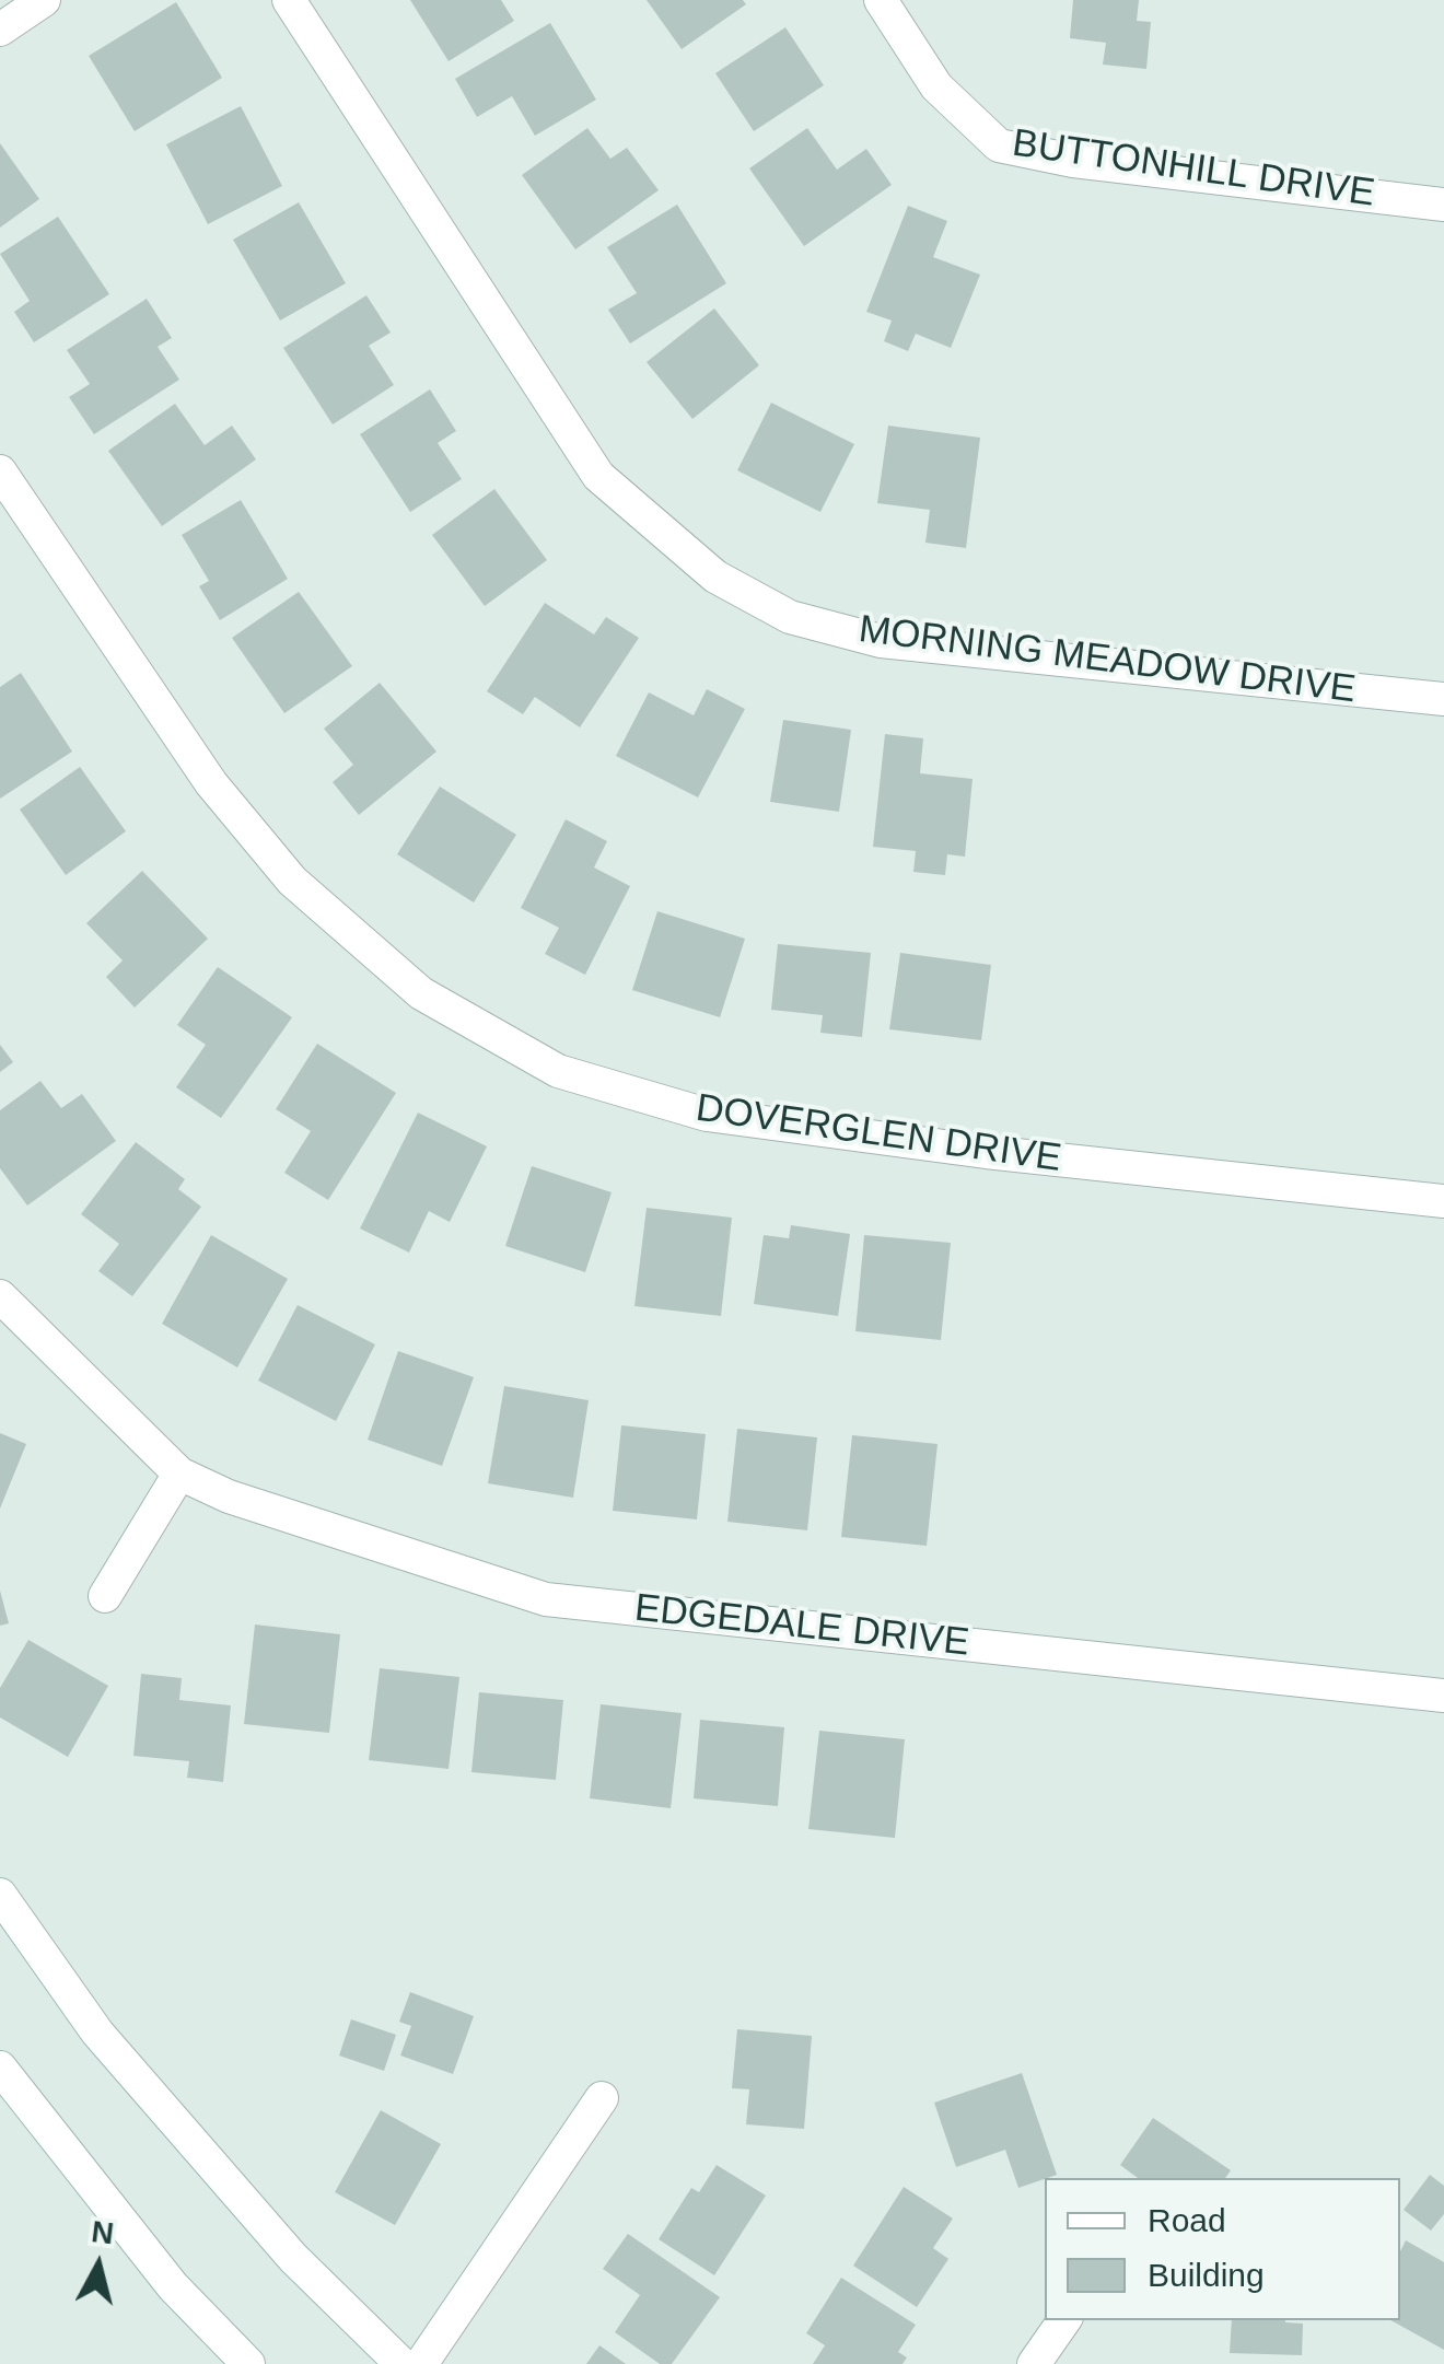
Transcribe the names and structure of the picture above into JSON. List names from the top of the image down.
{
  "streets": {
    "street": [
      "BUTTONHILL DRIVE",
      "MORNING MEADOW DRIVE",
      "DOVERGLEN DRIVE",
      "EDGEDALE DRIVE"
    ]
  },
  "legend": ["Road", "Building"],
  "north": "top"
}
